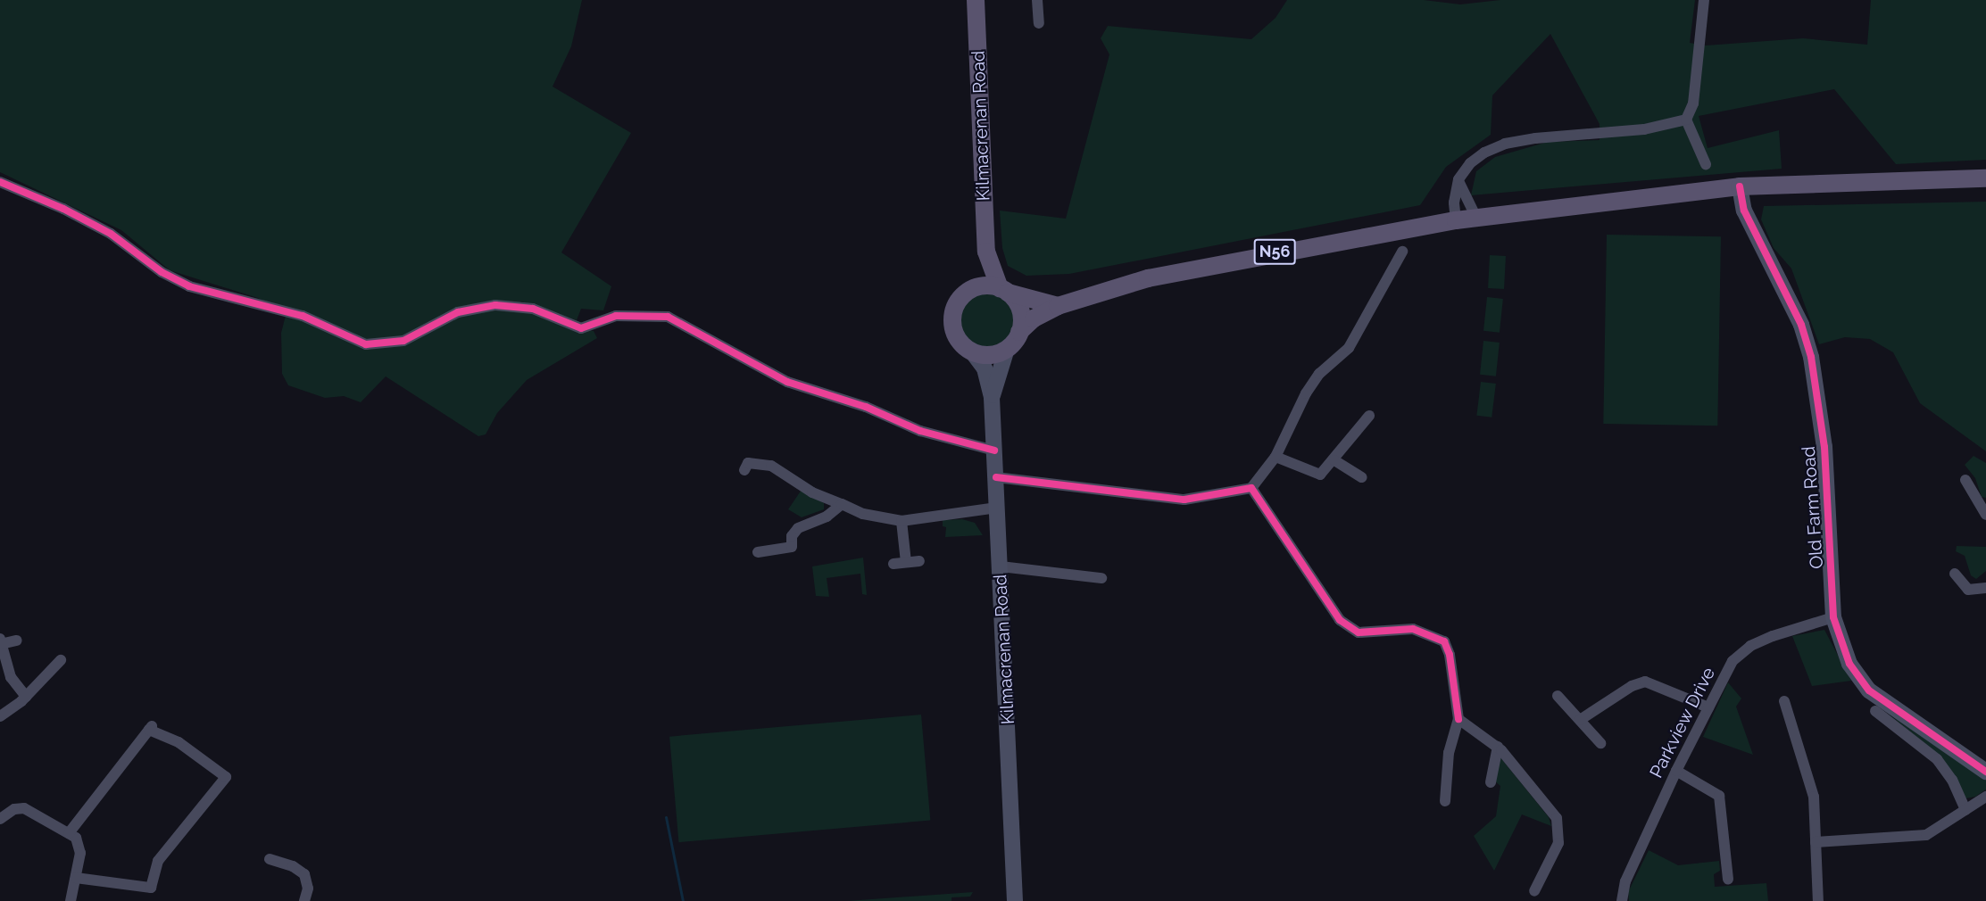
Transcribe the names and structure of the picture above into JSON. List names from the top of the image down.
{
  "streets": {
    "main road": ["Kilmacrenan Road", "N56"],
    "street": ["Old Farm Road", "Parkview Drive"]
  },
  "crossings": [
    ["Kilmacrenan Road", "N56"],
    ["N56", "Old Farm Road"],
    ["Old Farm Road", "Parkview Drive"]
  ]
}
